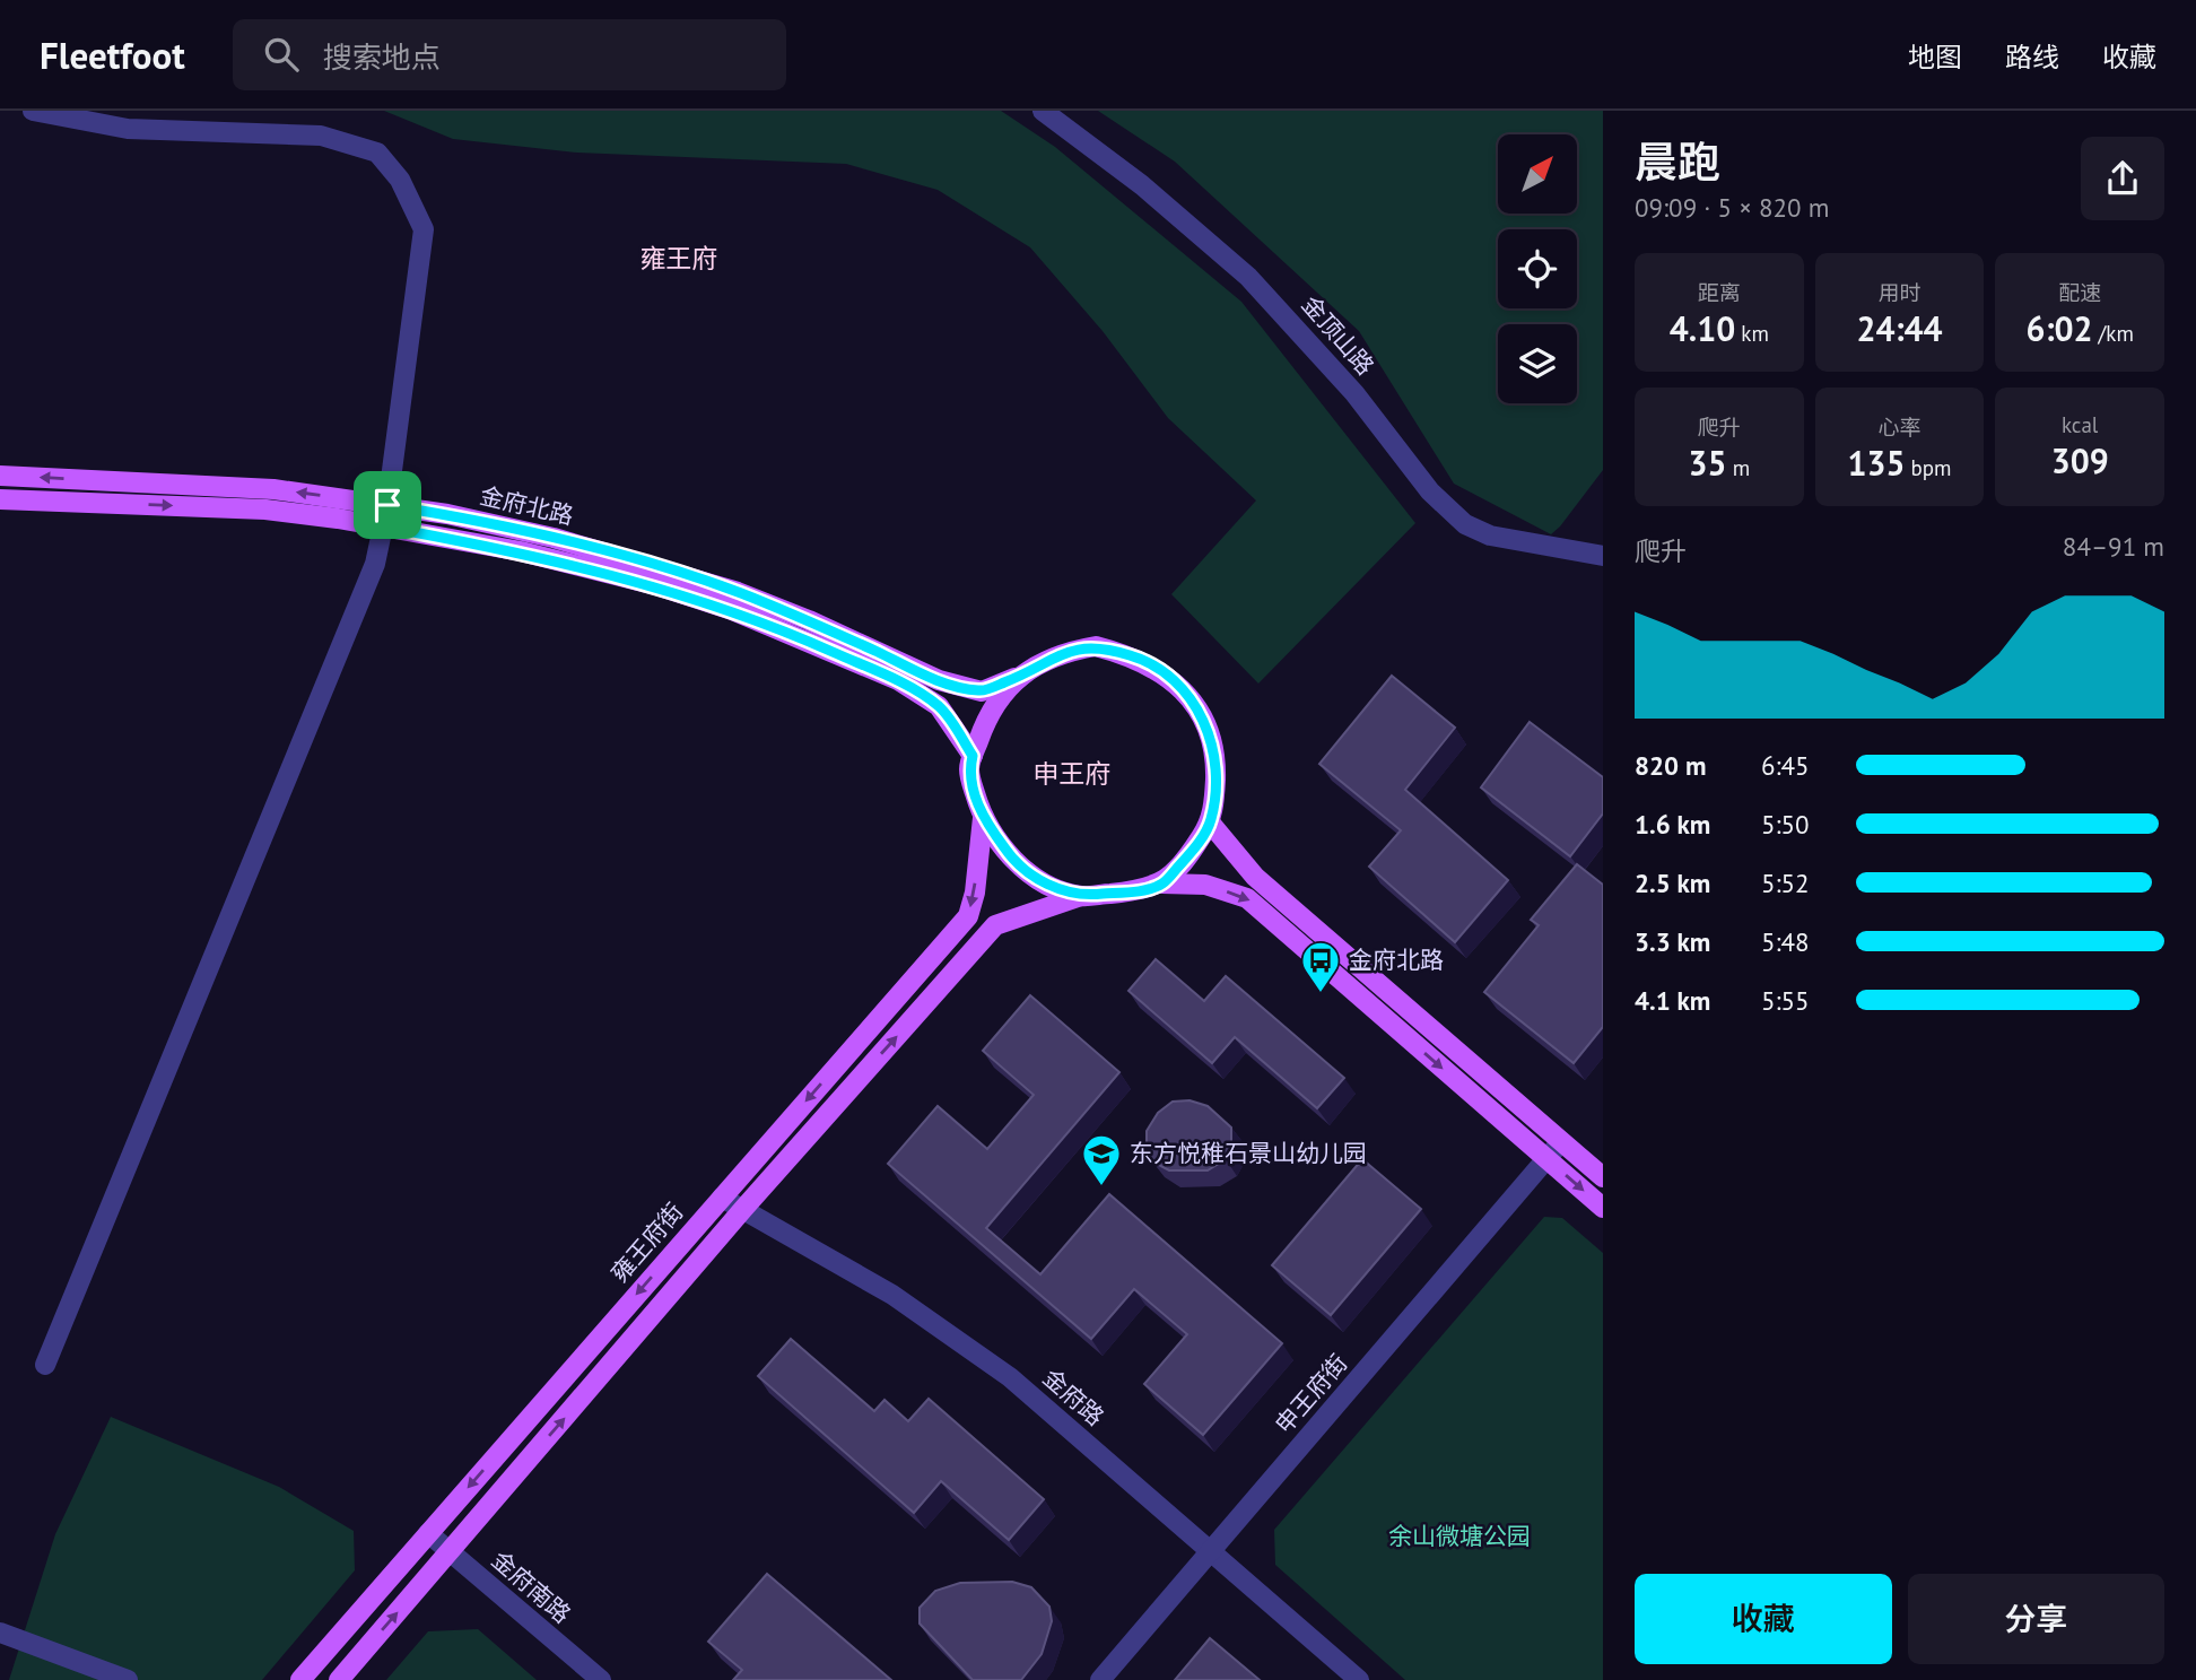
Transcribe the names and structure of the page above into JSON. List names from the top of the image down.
{
  "streets": {
    "main road": ["金府北路", "雍王府街"],
    "street": [
      "金顶山路",
      "申王府街",
      "金府路",
      "金府南路"
    ]
  },
  "crossings": [
    ["金府北路", "雍王府街"],
    ["雍王府街", "金府路"],
    ["雍王府街", "金府南路"],
    ["申王府街", "金府路"]
  ],
  "districts": ["雍王府", "申王府"],
  "parks": ["余山微塘公园"],
  "places": {
    "bus stop": ["金府北路"],
    "school or university": ["东方悦稚石景山幼儿园"]
  },
  "north": "top right",
  "page": {
    "header": "Fleetfoot",
    "search": "搜索地点",
    "nav": ["地图", "路线", "收藏"],
    "heading": ["晨跑", "09:09 · 5 × 820 m"],
    "stats": [
      ["距离", "4.10 km"],
      ["用时", "24:44"],
      ["配速", "6:02 /km"],
      ["爬升", "35 m"],
      ["心率", "135 bpm"],
      ["kcal", "309"]
    ],
    "chart": ["爬升", "84–91 m"],
    "list": [
      {
        "name": "820 m",
        "note": "6:45"
      },
      {
        "name": "1.6 km",
        "note": "5:50"
      },
      {
        "name": "2.5 km",
        "note": "5:52"
      },
      {
        "name": "3.3 km",
        "note": "5:48"
      },
      {
        "name": "4.1 km",
        "note": "5:55"
      }
    ],
    "buttons": ["收藏", "分享"]
  }
}
